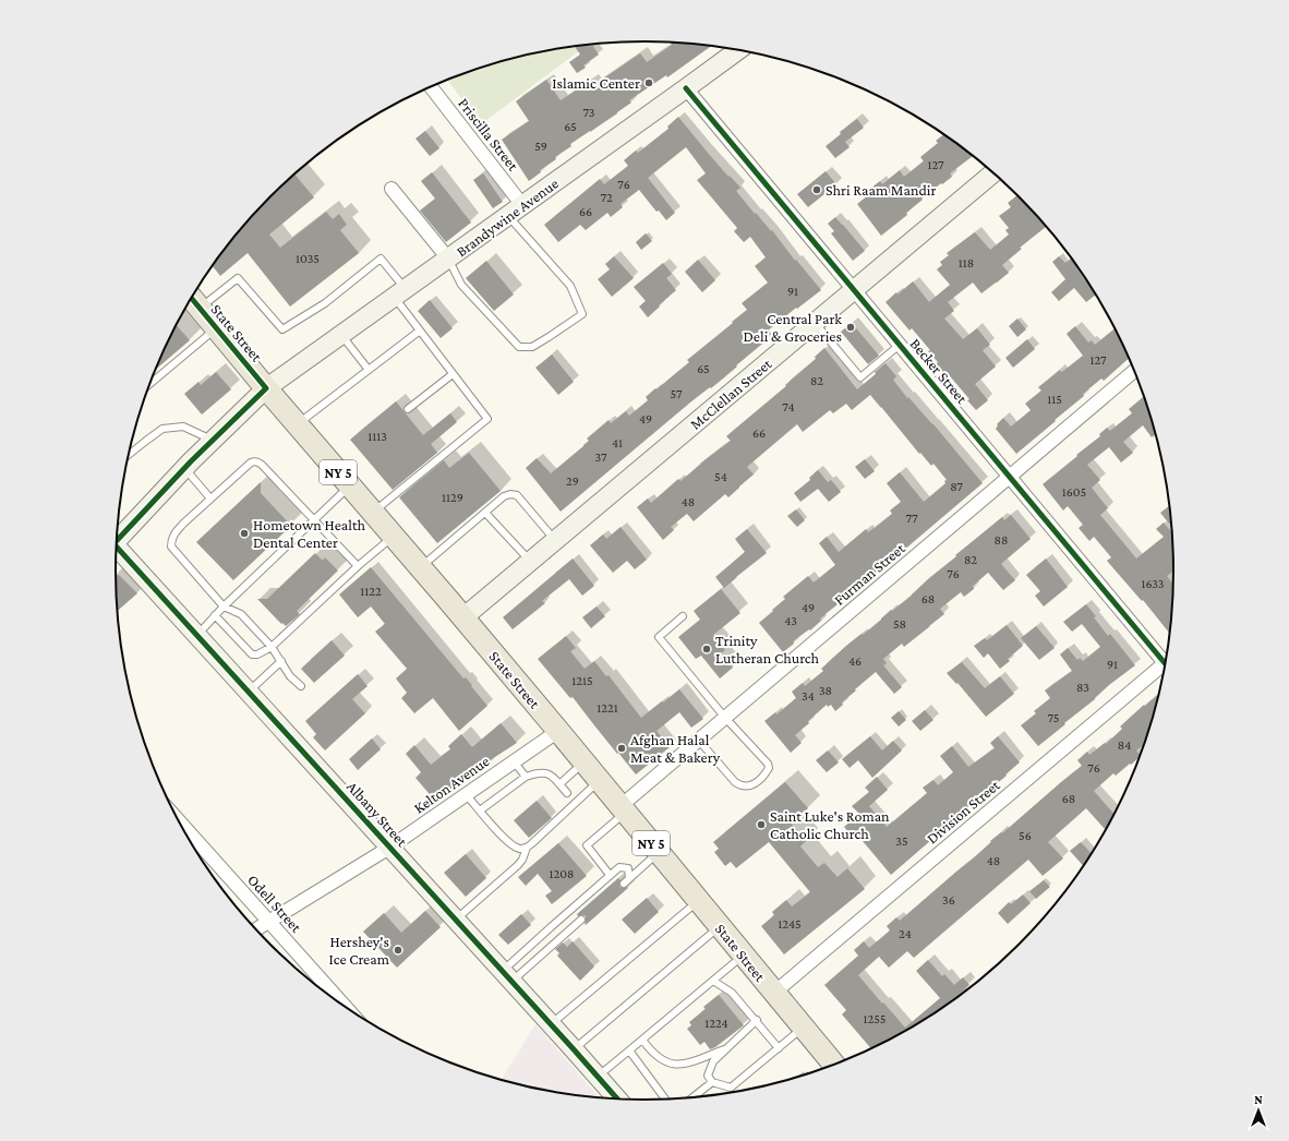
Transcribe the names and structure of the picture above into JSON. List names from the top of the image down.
{
  "streets": {
    "main road": ["State Street", "NY 5"],
    "street": [
      "Priscilla Street",
      "Brandywine Avenue",
      "Becker Street",
      "McClellan Street",
      "Furman Street",
      "Kelton Avenue",
      "Division Street",
      "Albany Street",
      "Odell Street"
    ]
  },
  "crossings": [
    ["Priscilla Street", "Brandywine Avenue"],
    ["Brandywine Avenue", "State Street"],
    ["Brandywine Avenue", "Becker Street"],
    ["State Street", "McClellan Street"],
    ["State Street", "Furman Street"],
    ["State Street", "Kelton Avenue"],
    ["State Street", "Division Street"],
    ["Becker Street", "McClellan Street"],
    ["Becker Street", "Furman Street"],
    ["Kelton Avenue", "Albany Street"],
    ["Kelton Avenue", "Odell Street"]
  ],
  "places": [
    "Islamic Center",
    "Shri Raam Mandir",
    "Central Park Deli & Groceries",
    "Hometown Health Dental Center",
    "Trinity Lutheran Church",
    "Afghan Halal Meat & Bakery",
    "Saint Luke's Roman Catholic Church",
    "Hershey's Ice Cream"
  ],
  "house_numbers": [
    "73",
    "65",
    "59",
    "127",
    "76",
    "72",
    "66",
    "1035",
    "118",
    "91",
    "127",
    "65",
    "82",
    "57",
    "115",
    "74",
    "49",
    "66",
    "1113",
    "41",
    "37",
    "54",
    "29",
    "87",
    "1605",
    "1129",
    "48",
    "77",
    "88",
    "82",
    "76",
    "1633",
    "1122",
    "68",
    "49",
    "43",
    "58",
    "46",
    "91",
    "1215",
    "83",
    "38",
    "34",
    "1221",
    "75",
    "84",
    "76",
    "68",
    "56",
    "35",
    "48",
    "1208",
    "36",
    "1245",
    "24",
    "1255",
    "1224"
  ],
  "north": "top"
}
